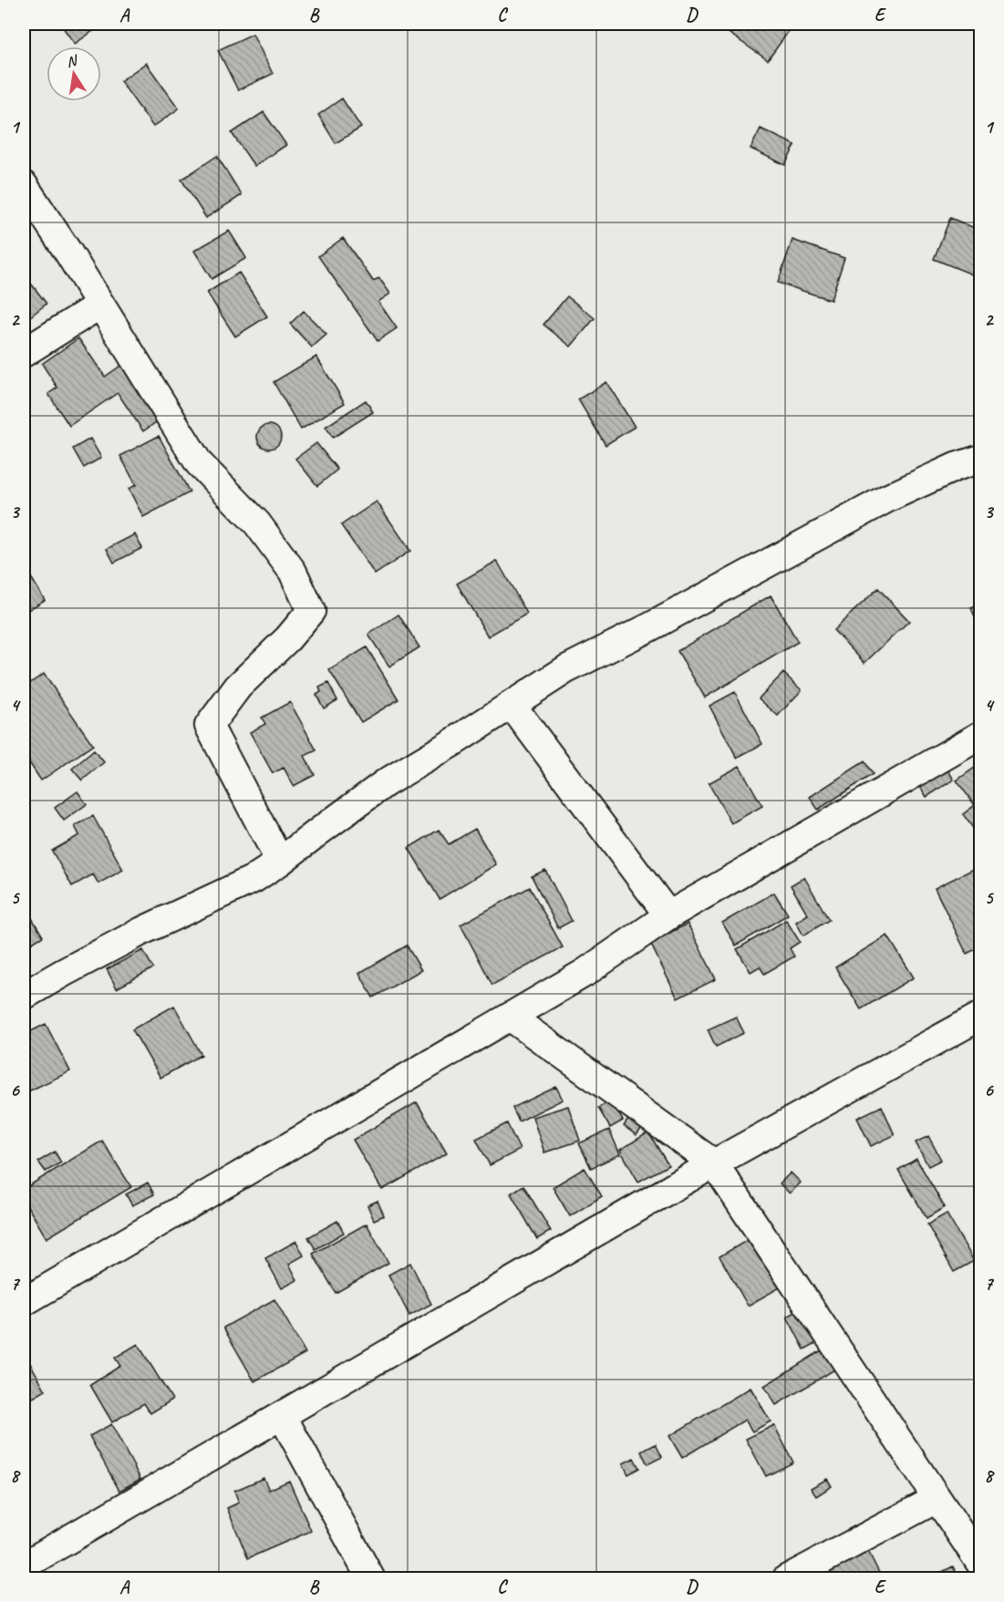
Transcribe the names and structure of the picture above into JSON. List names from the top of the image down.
{
  "north": "top",
  "grid": {
    "columns": [
      "A",
      "B",
      "C",
      "D",
      "E"
    ],
    "rows": [
      "1",
      "2",
      "3",
      "4",
      "5",
      "6",
      "7",
      "8"
    ]
  }
}
